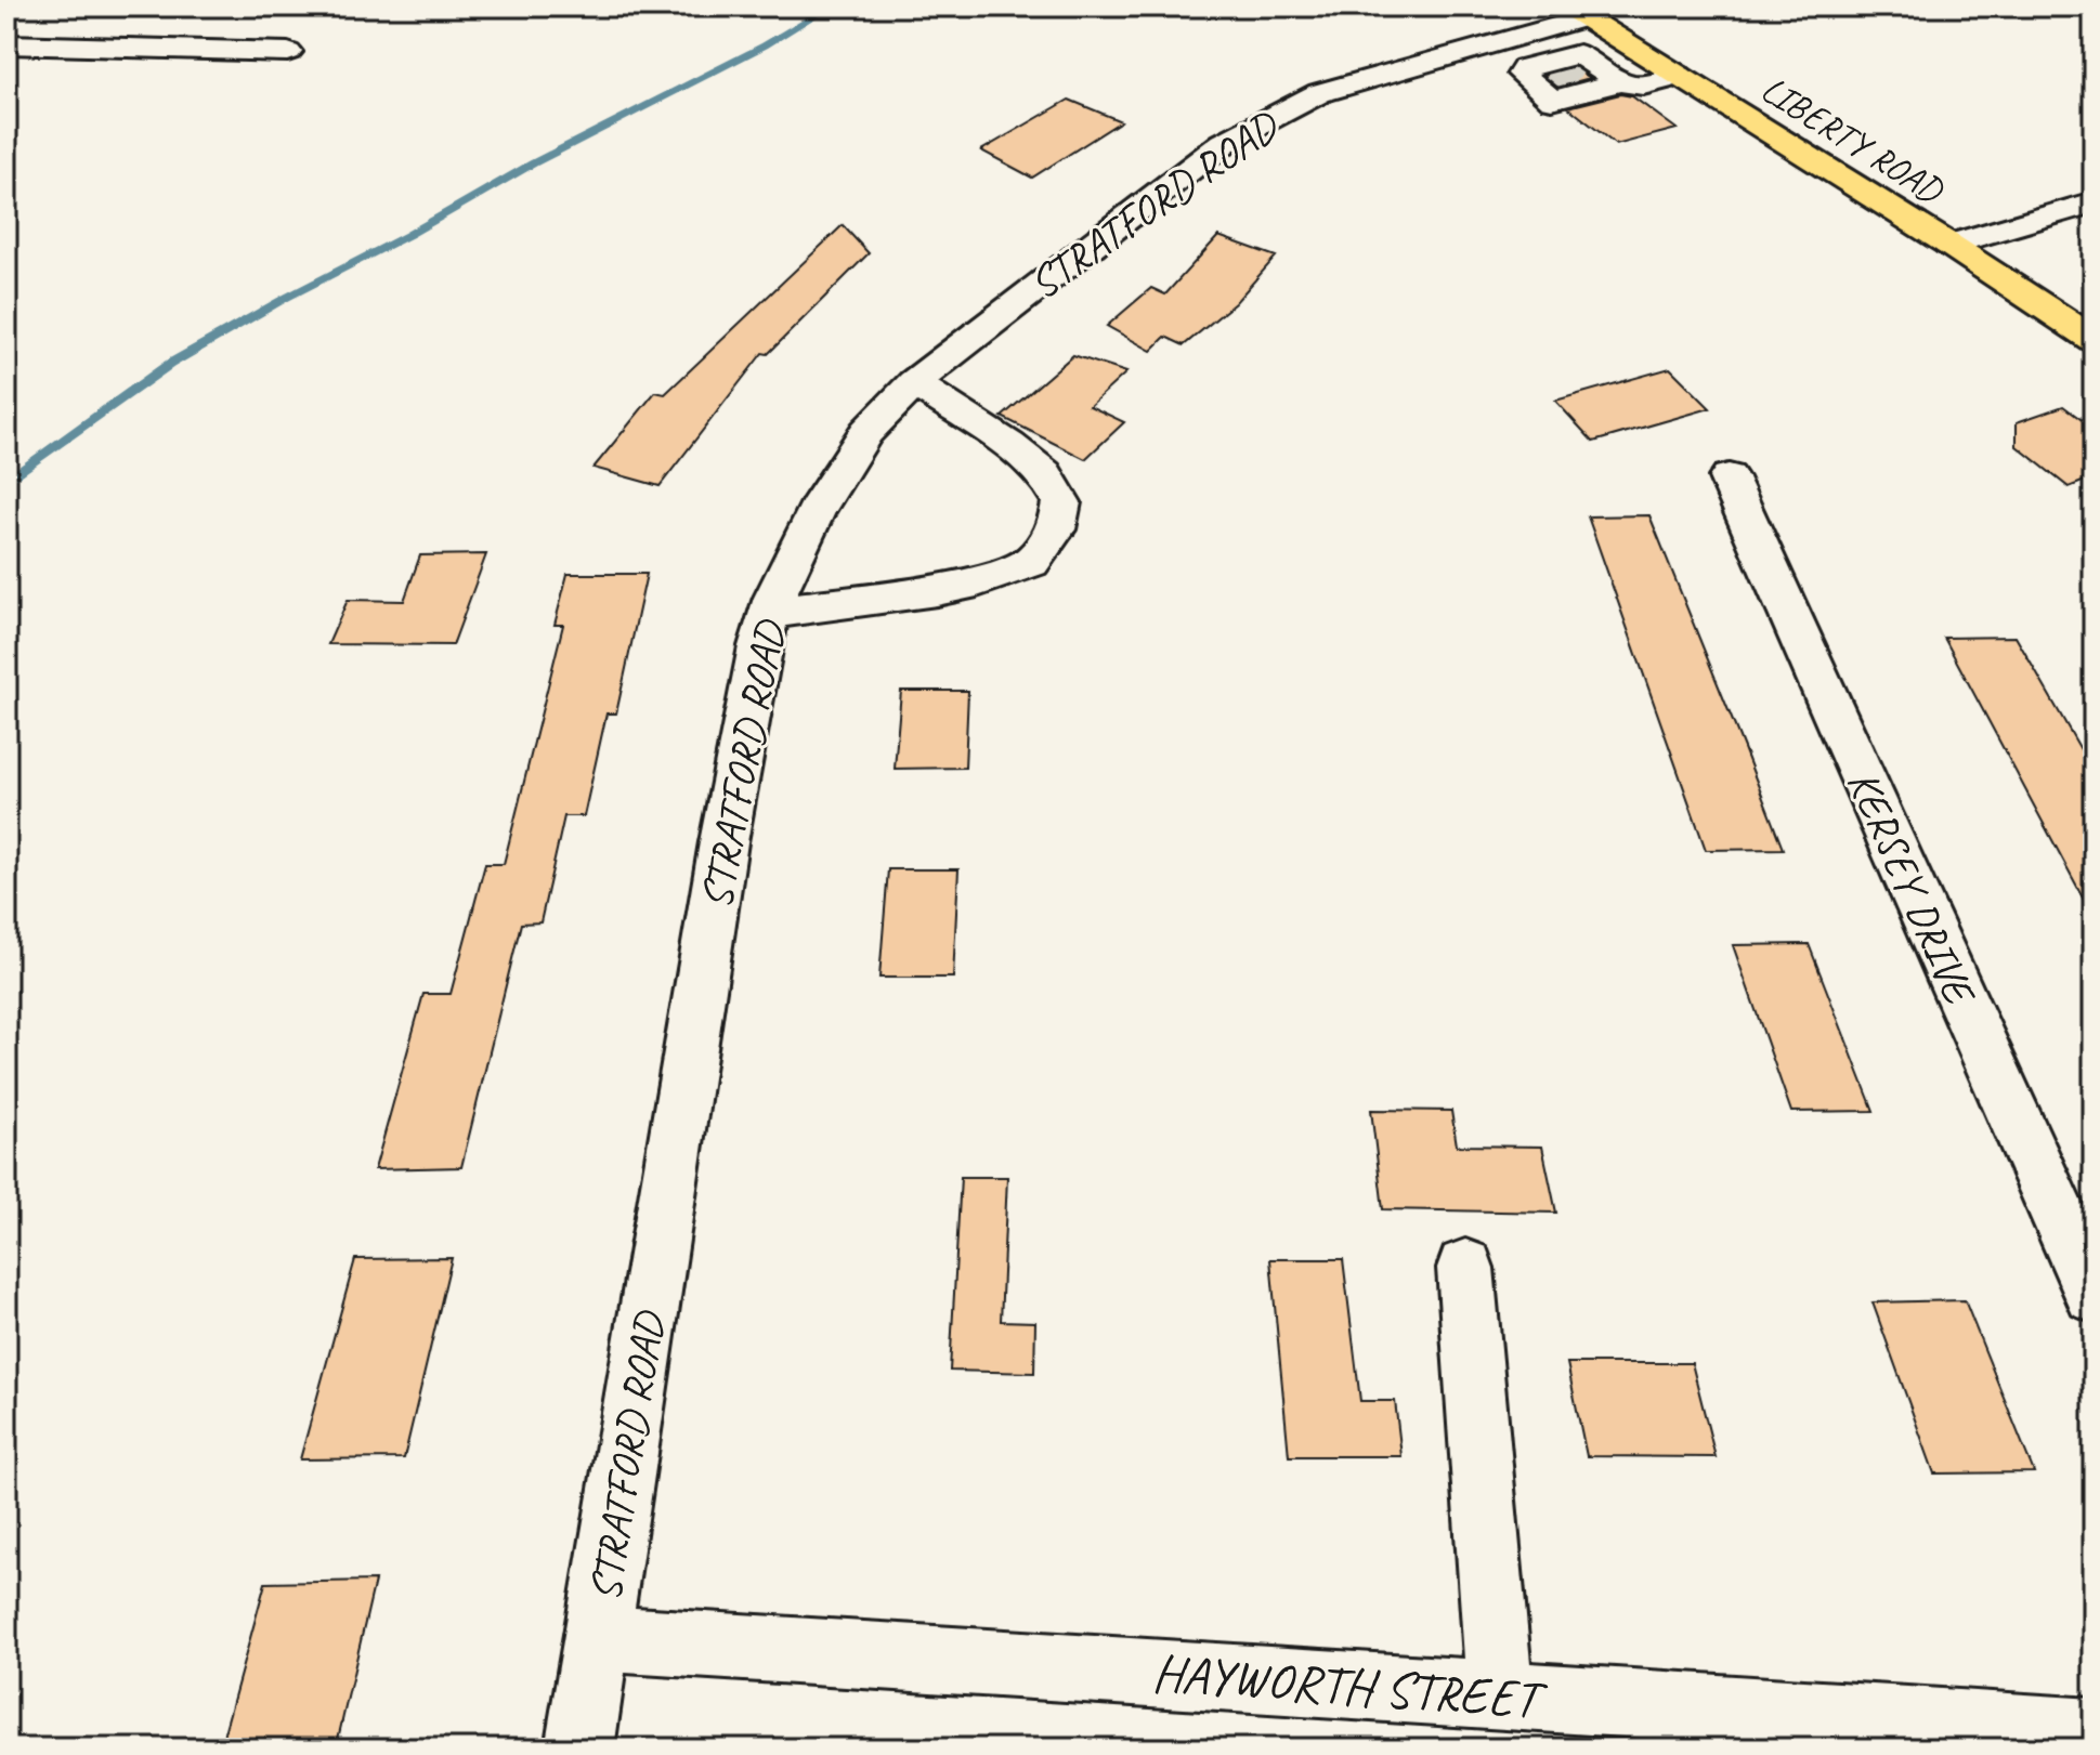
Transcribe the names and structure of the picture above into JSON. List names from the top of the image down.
{
  "streets": {
    "main road": ["LIBERTY ROAD"],
    "street": ["STRATFORD ROAD", "KERSEY DRIVE", "HAYWORTH STREET"]
  },
  "crossings": [
    ["LIBERTY ROAD", "STRATFORD ROAD"],
    ["STRATFORD ROAD", "HAYWORTH STREET"]
  ]
}
